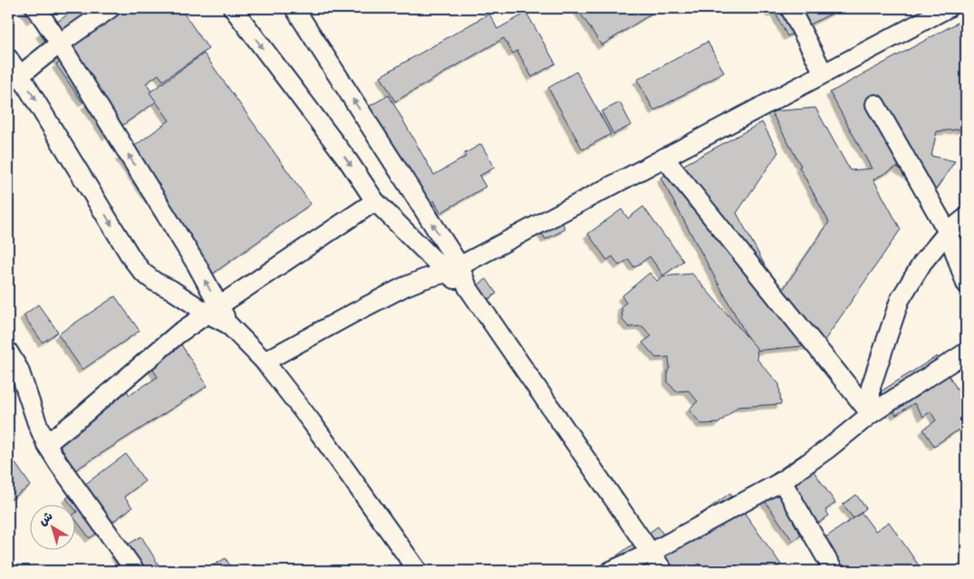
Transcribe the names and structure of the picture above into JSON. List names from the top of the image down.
{
  "north": "top left"
}
